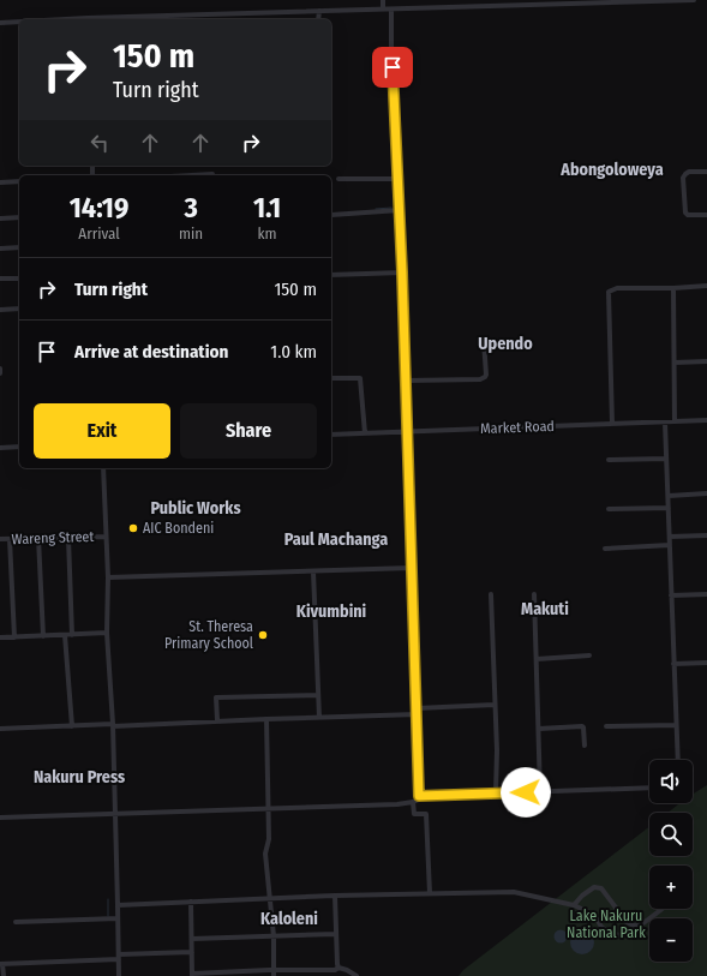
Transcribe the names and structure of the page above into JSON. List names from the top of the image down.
{
  "streets": {
    "street": ["Market Road", "Wareng Street"]
  },
  "districts": [
    "Abongoloweya",
    "Upendo",
    "Public Works",
    "Paul Machanga",
    "Makuti",
    "Kivumbini",
    "Nakuru Press",
    "Kaloleni"
  ],
  "parks": ["Lake Nakuru National Park"],
  "places": ["AIC Bondeni", "St. Theresa Primary School"],
  "page": {
    "turn": ["150 m", "Turn right"],
    "eta": [
      "14:19",
      "Arrival",
      "3",
      "min",
      "1.1",
      "km"
    ],
    "list": [
      {
        "name": "Turn right",
        "value": "150 m"
      },
      {
        "name": "Arrive at destination",
        "value": "1.0 km"
      }
    ],
    "buttons": ["Exit", "Share"],
    "map_buttons": ["+", "−"]
  }
}
